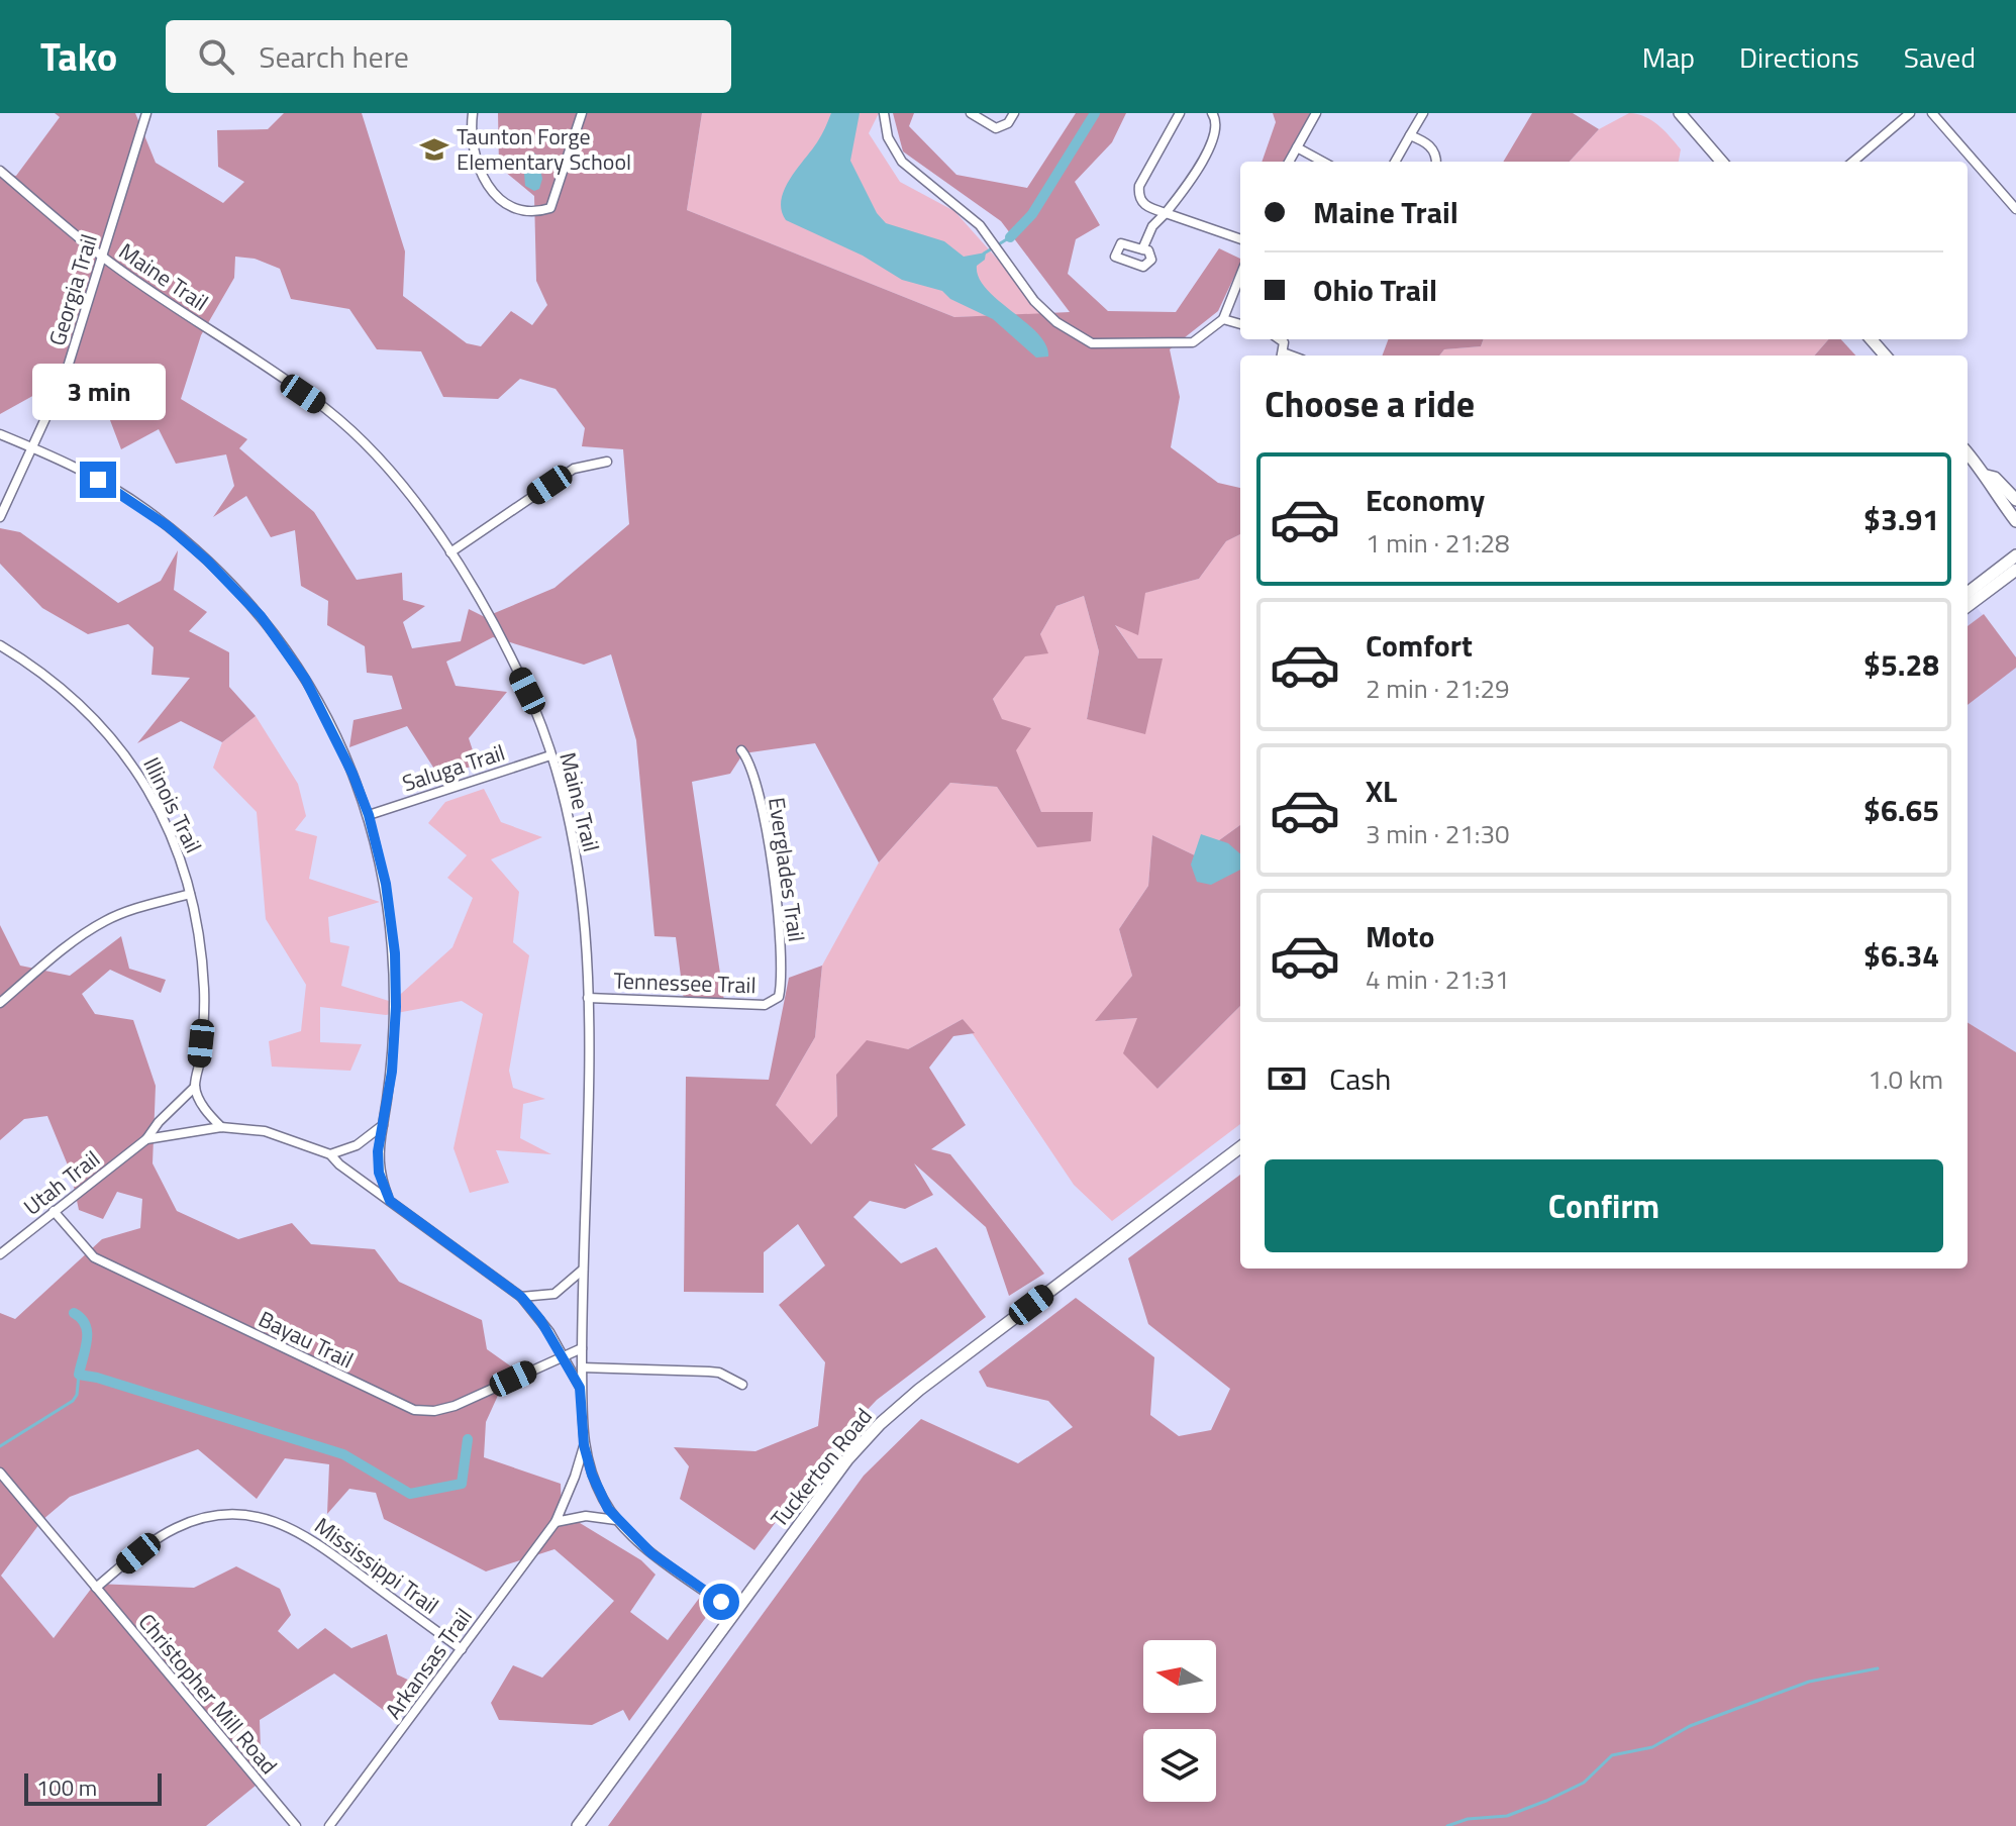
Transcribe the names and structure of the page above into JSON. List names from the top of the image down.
{
  "streets": {
    "main road": ["Tuckerton Road"],
    "street": [
      "Maine Trail",
      "Georgia Trail",
      "Saluga Trail",
      "Illinois Trail",
      "Everglades Trail",
      "Tennessee Trail",
      "Utah Trail",
      "Bayau Trail",
      "Mississippi Trail",
      "Arkansas Trail",
      "Christopher Mill Road"
    ]
  },
  "crossings": [
    ["Maine Trail", "Georgia Trail"],
    ["Maine Trail", "Saluga Trail"],
    ["Maine Trail", "Tennessee Trail"],
    ["Maine Trail", "Utah Trail"],
    ["Maine Trail", "Tuckerton Road"],
    ["Maine Trail", "Arkansas Trail"],
    ["Illinois Trail", "Utah Trail"],
    ["Everglades Trail", "Tennessee Trail"],
    ["Utah Trail", "Bayau Trail"],
    ["Mississippi Trail", "Arkansas Trail"],
    ["Mississippi Trail", "Christopher Mill Road"]
  ],
  "places": {
    "school or university": ["Taunton Forge Elementary School"]
  },
  "scale_bar": "100 m",
  "north": "left",
  "page": {
    "header": "Tako",
    "search": "Search here",
    "nav": ["Map", "Directions", "Saved"],
    "banner": ["Maine Trail", "Ohio Trail"],
    "heading": "Choose a ride",
    "bubble": "3 min",
    "list": [
      {
        "name": "Economy",
        "note": "1 min · 21:28",
        "value": "$3.91"
      },
      {
        "name": "Comfort",
        "note": "2 min · 21:29",
        "value": "$5.28"
      },
      {
        "name": "XL",
        "note": "3 min · 21:30",
        "value": "$6.65"
      },
      {
        "name": "Moto",
        "note": "4 min · 21:31",
        "value": "$6.34"
      }
    ],
    "pay": ["Cash", "1.0 km"],
    "buttons": "Confirm",
    "scale": "100 m"
  }
}
